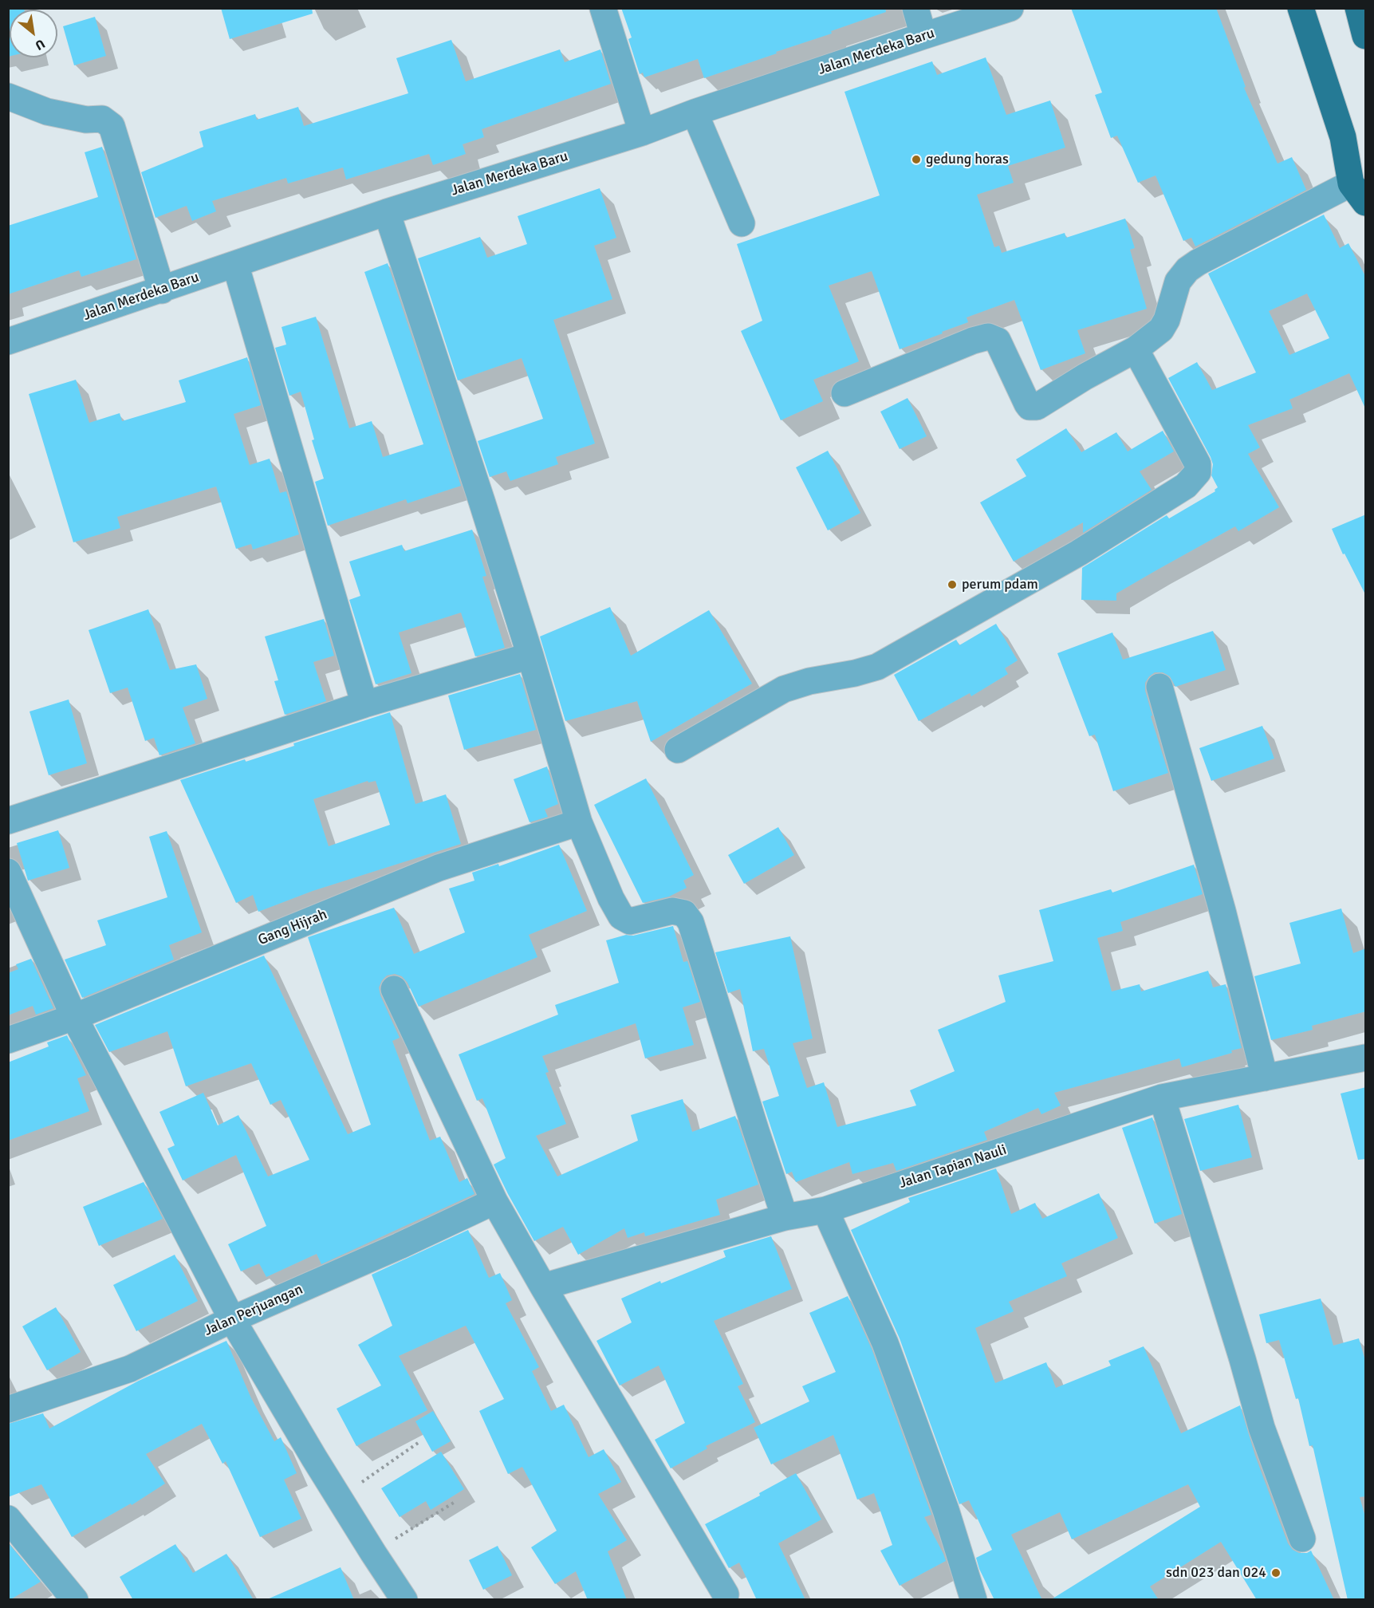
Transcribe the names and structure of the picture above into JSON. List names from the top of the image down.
{
  "streets": {
    "street": [
      "Jalan Merdeka Baru",
      "Gang Hijrah",
      "Jalan Tapian Nauli",
      "Jalan Perjuangan"
    ]
  },
  "places": ["gedung horas", "perum pdam", "sdn 023 dan 024"],
  "north": "bottom right"
}
